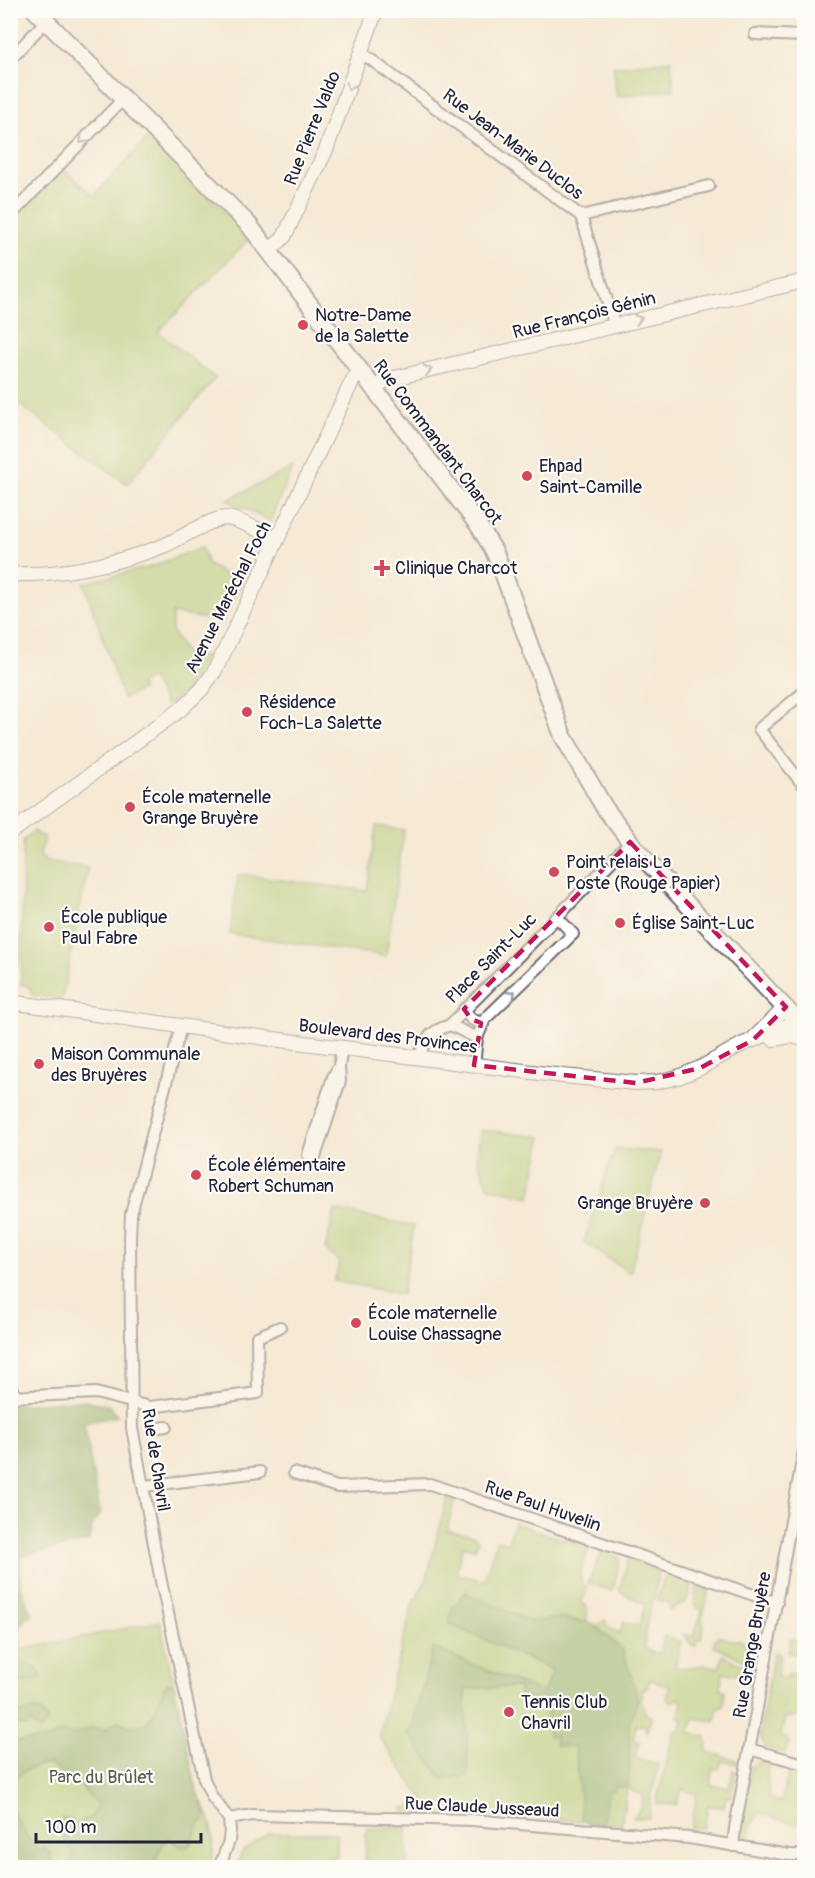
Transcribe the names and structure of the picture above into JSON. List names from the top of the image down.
{
  "streets": {
    "main road": [
      "Rue Pierre Valdo",
      "Rue François Génin",
      "Rue Commandant Charcot",
      "Avenue Maréchal Foch",
      "Boulevard des Provinces"
    ],
    "street": [
      "Rue Jean-Marie Duclos",
      "Place Saint-Luc",
      "Rue de Chavril",
      "Rue Paul Huvelin",
      "Rue Grange Bruyère",
      "Rue Claude Jusseaud"
    ]
  },
  "crossings": [
    ["Rue Pierre Valdo", "Rue Jean-Marie Duclos"],
    ["Rue Pierre Valdo", "Rue Commandant Charcot"],
    ["Rue Jean-Marie Duclos", "Rue François Génin"],
    ["Rue François Génin", "Rue Commandant Charcot"],
    ["Rue Commandant Charcot", "Avenue Maréchal Foch"],
    ["Rue Commandant Charcot", "Place Saint-Luc"],
    ["Rue Commandant Charcot", "Boulevard des Provinces"],
    ["Place Saint-Luc", "Boulevard des Provinces"],
    ["Boulevard des Provinces", "Rue de Chavril"],
    ["Rue de Chavril", "Rue Claude Jusseaud"],
    ["Rue Paul Huvelin", "Rue Grange Bruyère"],
    ["Rue Grange Bruyère", "Rue Claude Jusseaud"]
  ],
  "one_way": ["Rue Pierre Valdo", "Rue François Génin"],
  "parks": ["Parc du Brûlet"],
  "places": {
    "other": [
      "Notre-Dame de la Salette",
      "Ehpad Saint-Camille",
      "Résidence Foch-La Salette",
      "École maternelle Grange Bruyère",
      "Point relais La Poste (Rouge Papier)",
      "Église Saint-Luc",
      "École publique Paul Fabre",
      "Maison Communale des Bruyères",
      "École élémentaire Robert Schuman",
      "Grange Bruyère",
      "École maternelle Louise Chassagne",
      "Tennis Club Chavril"
    ],
    "health": ["Clinique Charcot"]
  },
  "scale_bar": "100 m"
}
